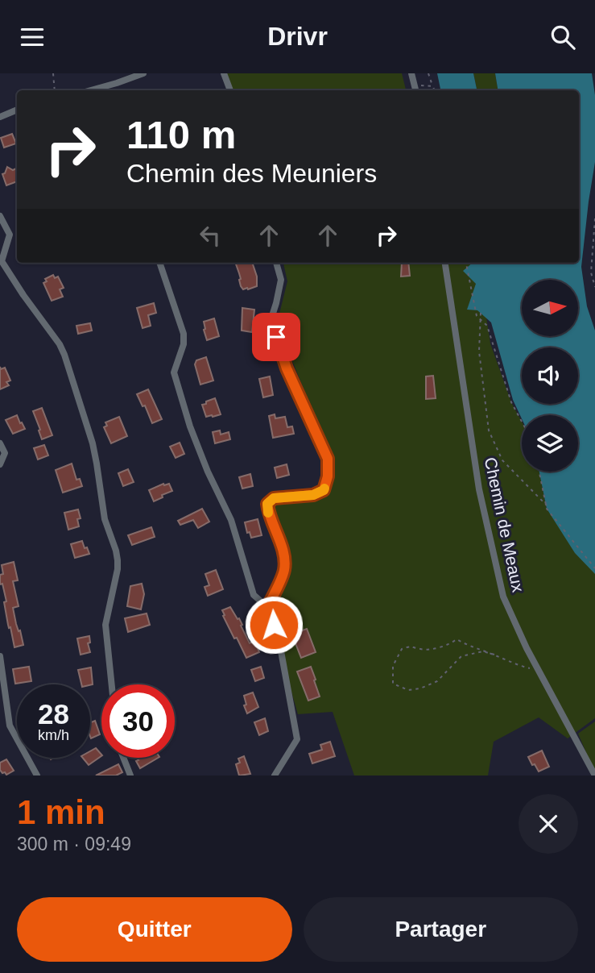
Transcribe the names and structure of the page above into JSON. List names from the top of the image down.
{
  "streets": {
    "street": ["Chemin de Meaux"]
  },
  "north": "right",
  "page": {
    "header": "Drivr",
    "turn": ["110 m", "Chemin des Meuniers"],
    "speed": "28 km/h",
    "limit": "30",
    "heading": ["1 min", "300 m · 09:49"],
    "buttons": ["Quitter", "Partager"]
  }
}
